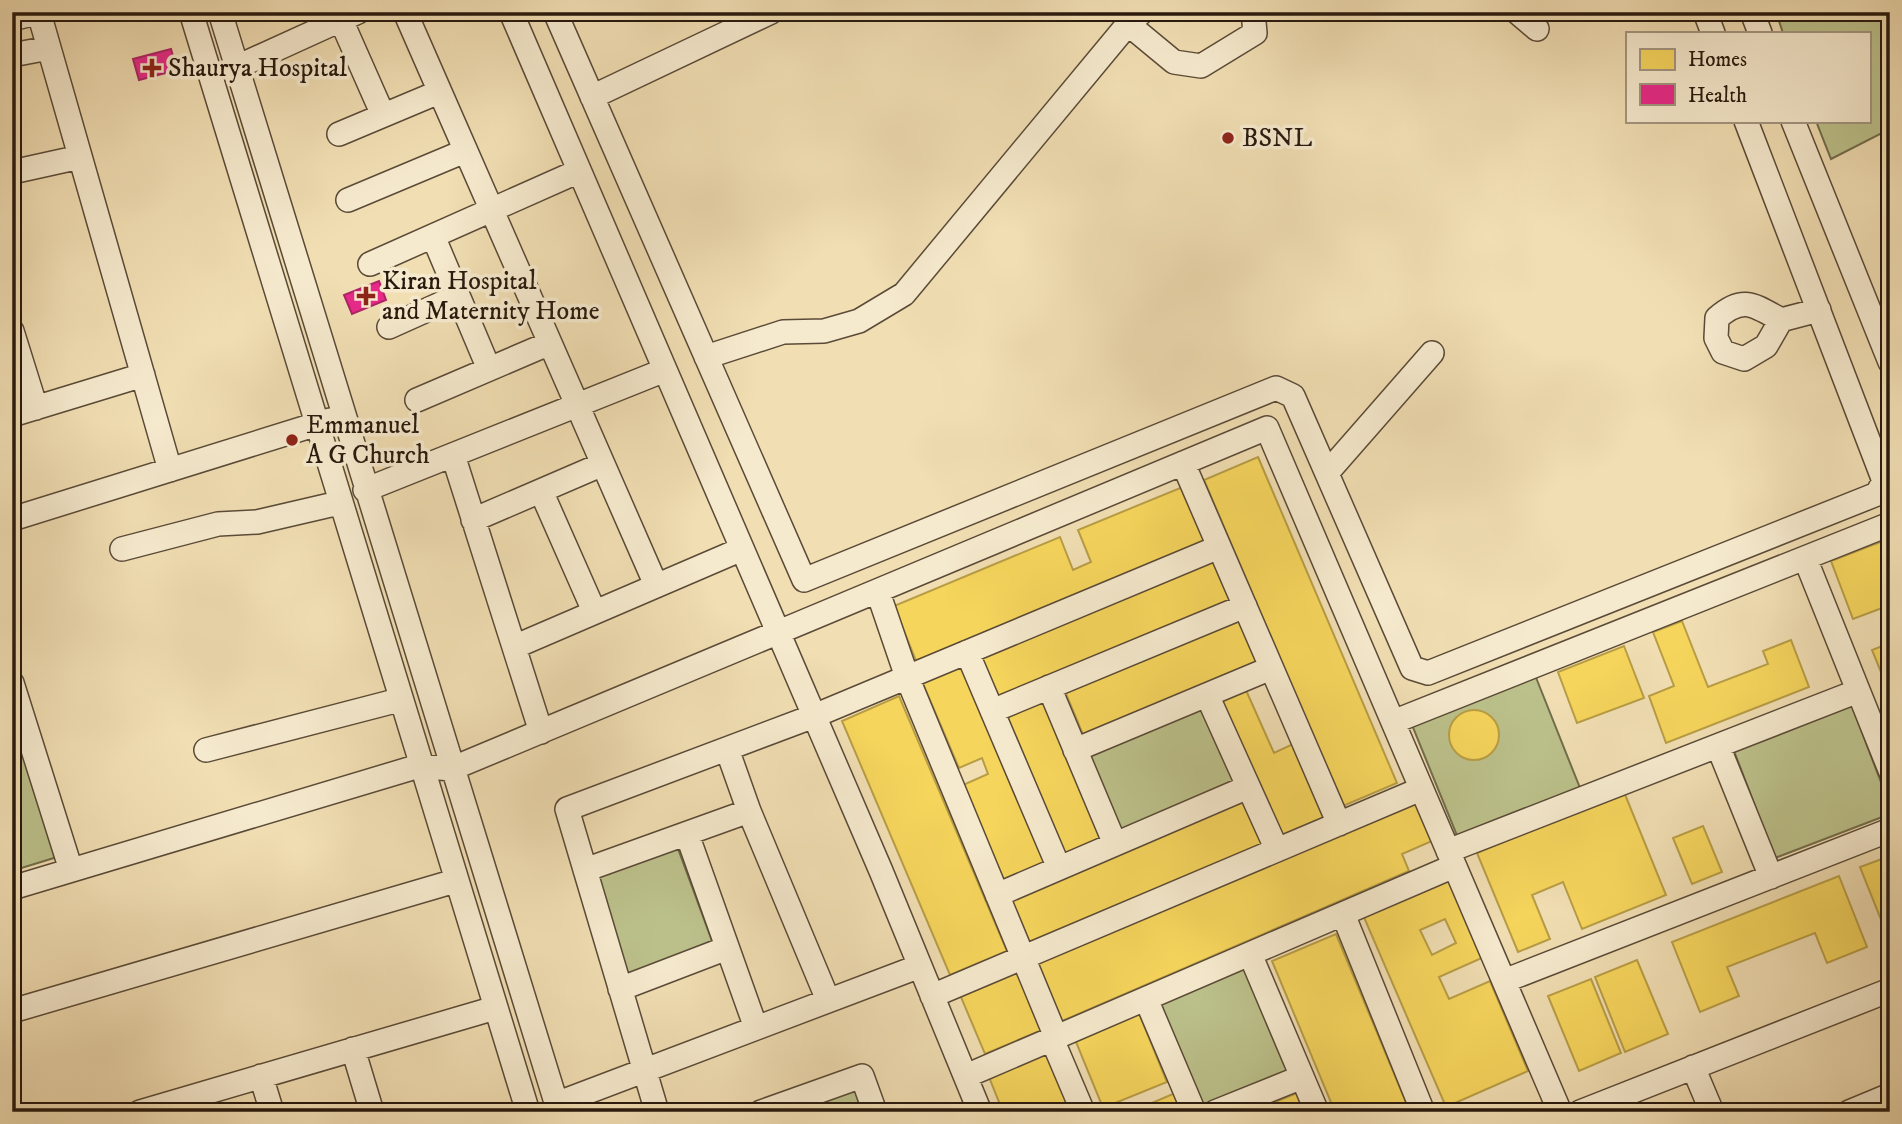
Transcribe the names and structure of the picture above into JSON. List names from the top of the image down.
{
  "places": {
    "health": ["Shaurya Hospital", "Kiran Hospital and Maternity Home"],
    "other": ["BSNL", "Emmanuel A G Church"]
  },
  "legend": ["Homes", "Health"]
}
